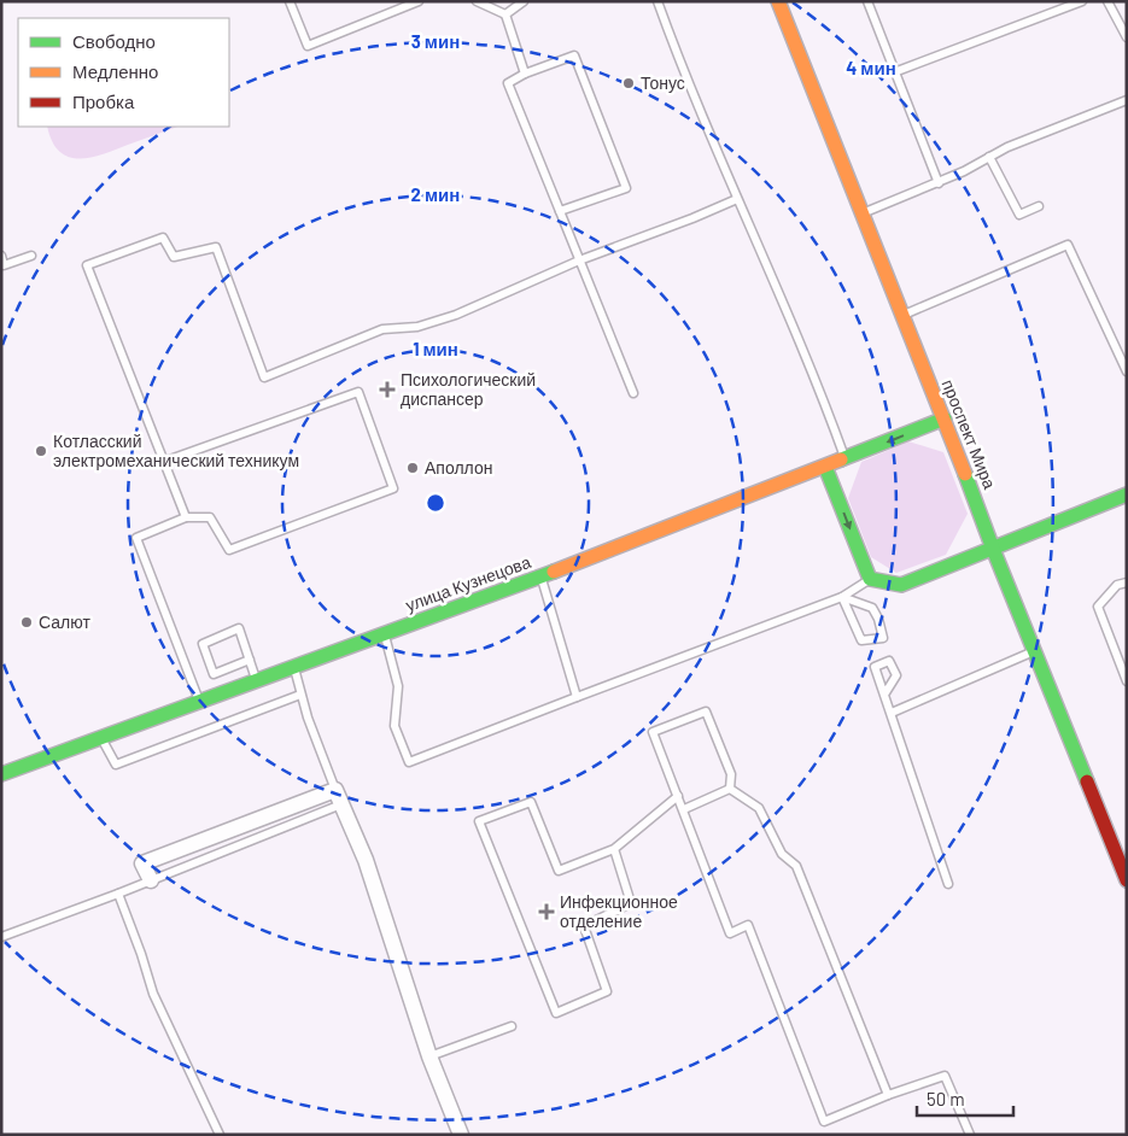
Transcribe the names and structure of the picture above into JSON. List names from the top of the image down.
{
  "streets": {
    "street": ["проспект Мира", "улица Кузнецова"]
  },
  "crossings": [
    ["проспект Мира", "улица Кузнецова"]
  ],
  "places": {
    "other": [
      "Тонус",
      "Котласский электромеханический техникум",
      "Аполлон",
      "Салют"
    ],
    "health": ["Психологический диспансер", "Инфекционное отделение"]
  },
  "legend": ["Свободно", "Медленно", "Пробка"],
  "scale_bar": "50 m",
  "rings": [
    "3 мин",
    "4 мин",
    "2 мин",
    "1 мин"
  ]
}
